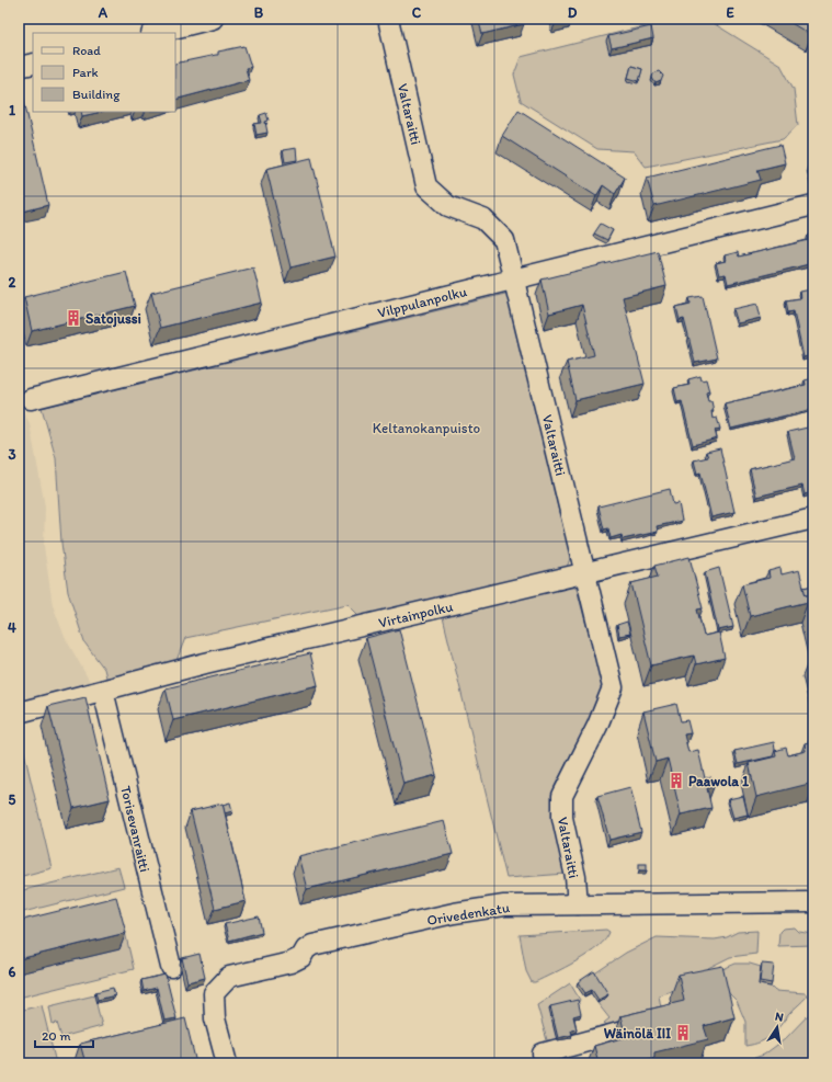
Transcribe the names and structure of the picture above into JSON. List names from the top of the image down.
{
  "streets": {
    "street": [
      "Valtaraitti",
      "Vilppulanpolku",
      "Virtainpolku",
      "Torisevanraitti",
      "Orivedenkatu"
    ]
  },
  "crossings": [
    ["Valtaraitti", "Vilppulanpolku"],
    ["Valtaraitti", "Virtainpolku"],
    ["Valtaraitti", "Orivedenkatu"],
    ["Virtainpolku", "Torisevanraitti"]
  ],
  "parks": ["Keltanokanpuisto"],
  "places": {
    "building": ["Satojussi", "Paawola 1", "Wäinölä III"]
  },
  "legend": ["Road", "Park", "Building"],
  "scale_bar": "20 m",
  "north": "top",
  "grid": {
    "columns": [
      "A",
      "B",
      "C",
      "D",
      "E"
    ],
    "rows": [
      "1",
      "2",
      "3",
      "4",
      "5",
      "6"
    ]
  }
}
